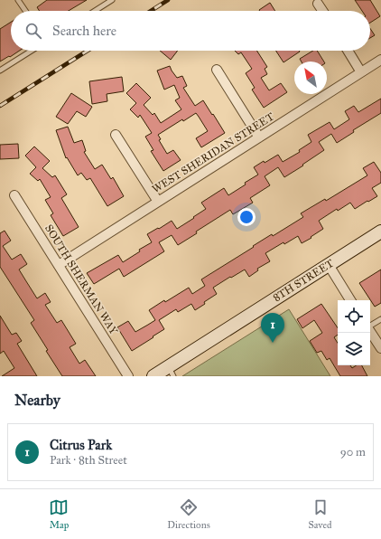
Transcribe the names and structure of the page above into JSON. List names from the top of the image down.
{
  "streets": {
    "street": ["WEST SHERIDAN STREET", "SOUTH SHERMAN WAY", "8TH STREET"]
  },
  "crossings": [
    ["WEST SHERIDAN STREET", "SOUTH SHERMAN WAY"]
  ],
  "north": "top left",
  "page": {
    "search": "Search here",
    "pins": "1",
    "heading": "Nearby",
    "list": [
      {
        "mark": "1",
        "name": "Citrus Park",
        "note": "Park · 8th Street",
        "value": "90 m"
      }
    ],
    "nav": ["Map", "Directions", "Saved"]
  }
}
